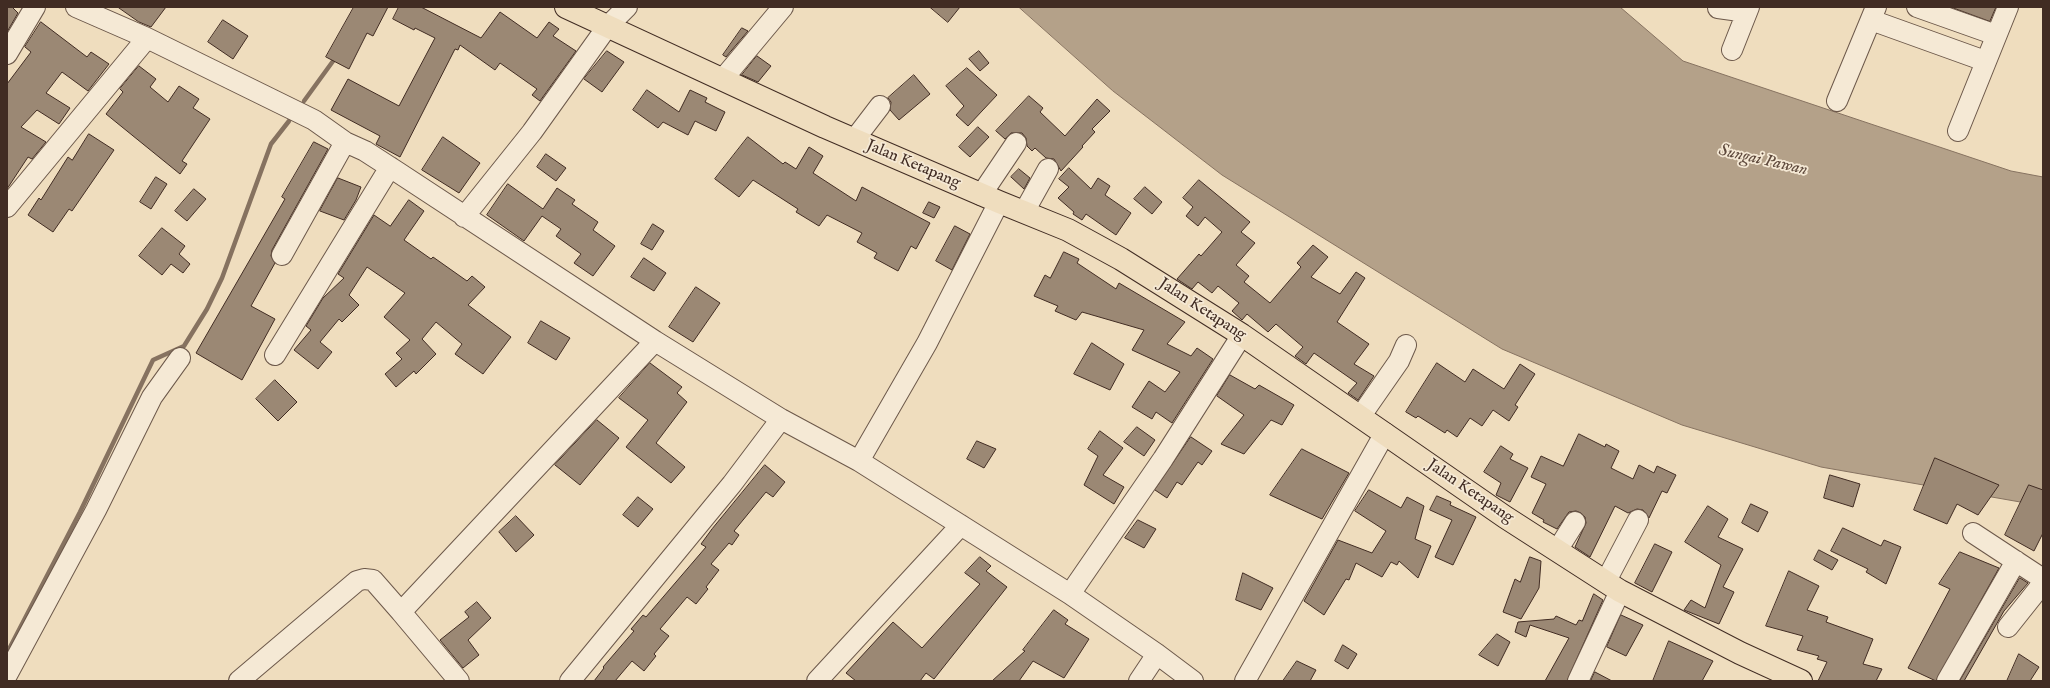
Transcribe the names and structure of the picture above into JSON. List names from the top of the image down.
{
  "streets": {
    "main road": ["Jalan Ketapang"]
  },
  "water": ["Sungai Pawan"]
}
